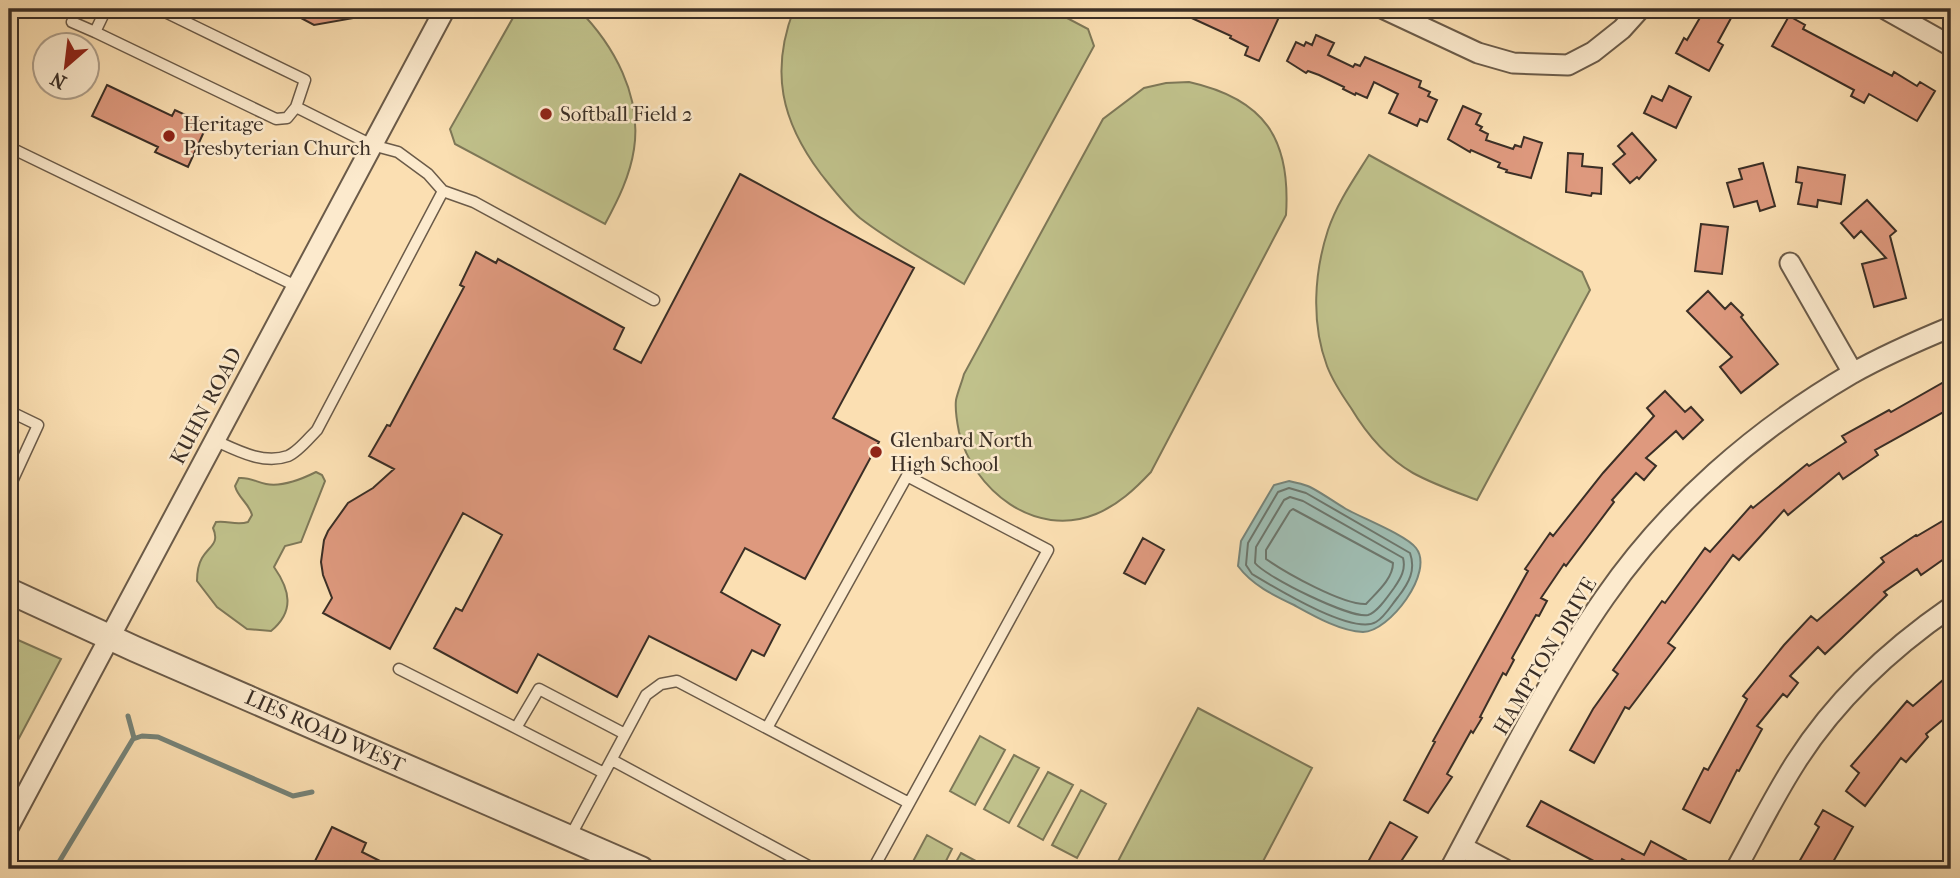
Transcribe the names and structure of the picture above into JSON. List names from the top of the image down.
{
  "streets": {
    "street": ["KUHN ROAD", "HAMPTON DRIVE", "LIES ROAD WEST"]
  },
  "crossings": [
    ["KUHN ROAD", "LIES ROAD WEST"]
  ],
  "places": ["Softball Field 2", "Heritage Presbyterian Church", "Glenbard North High School"],
  "north": "bottom left"
}
